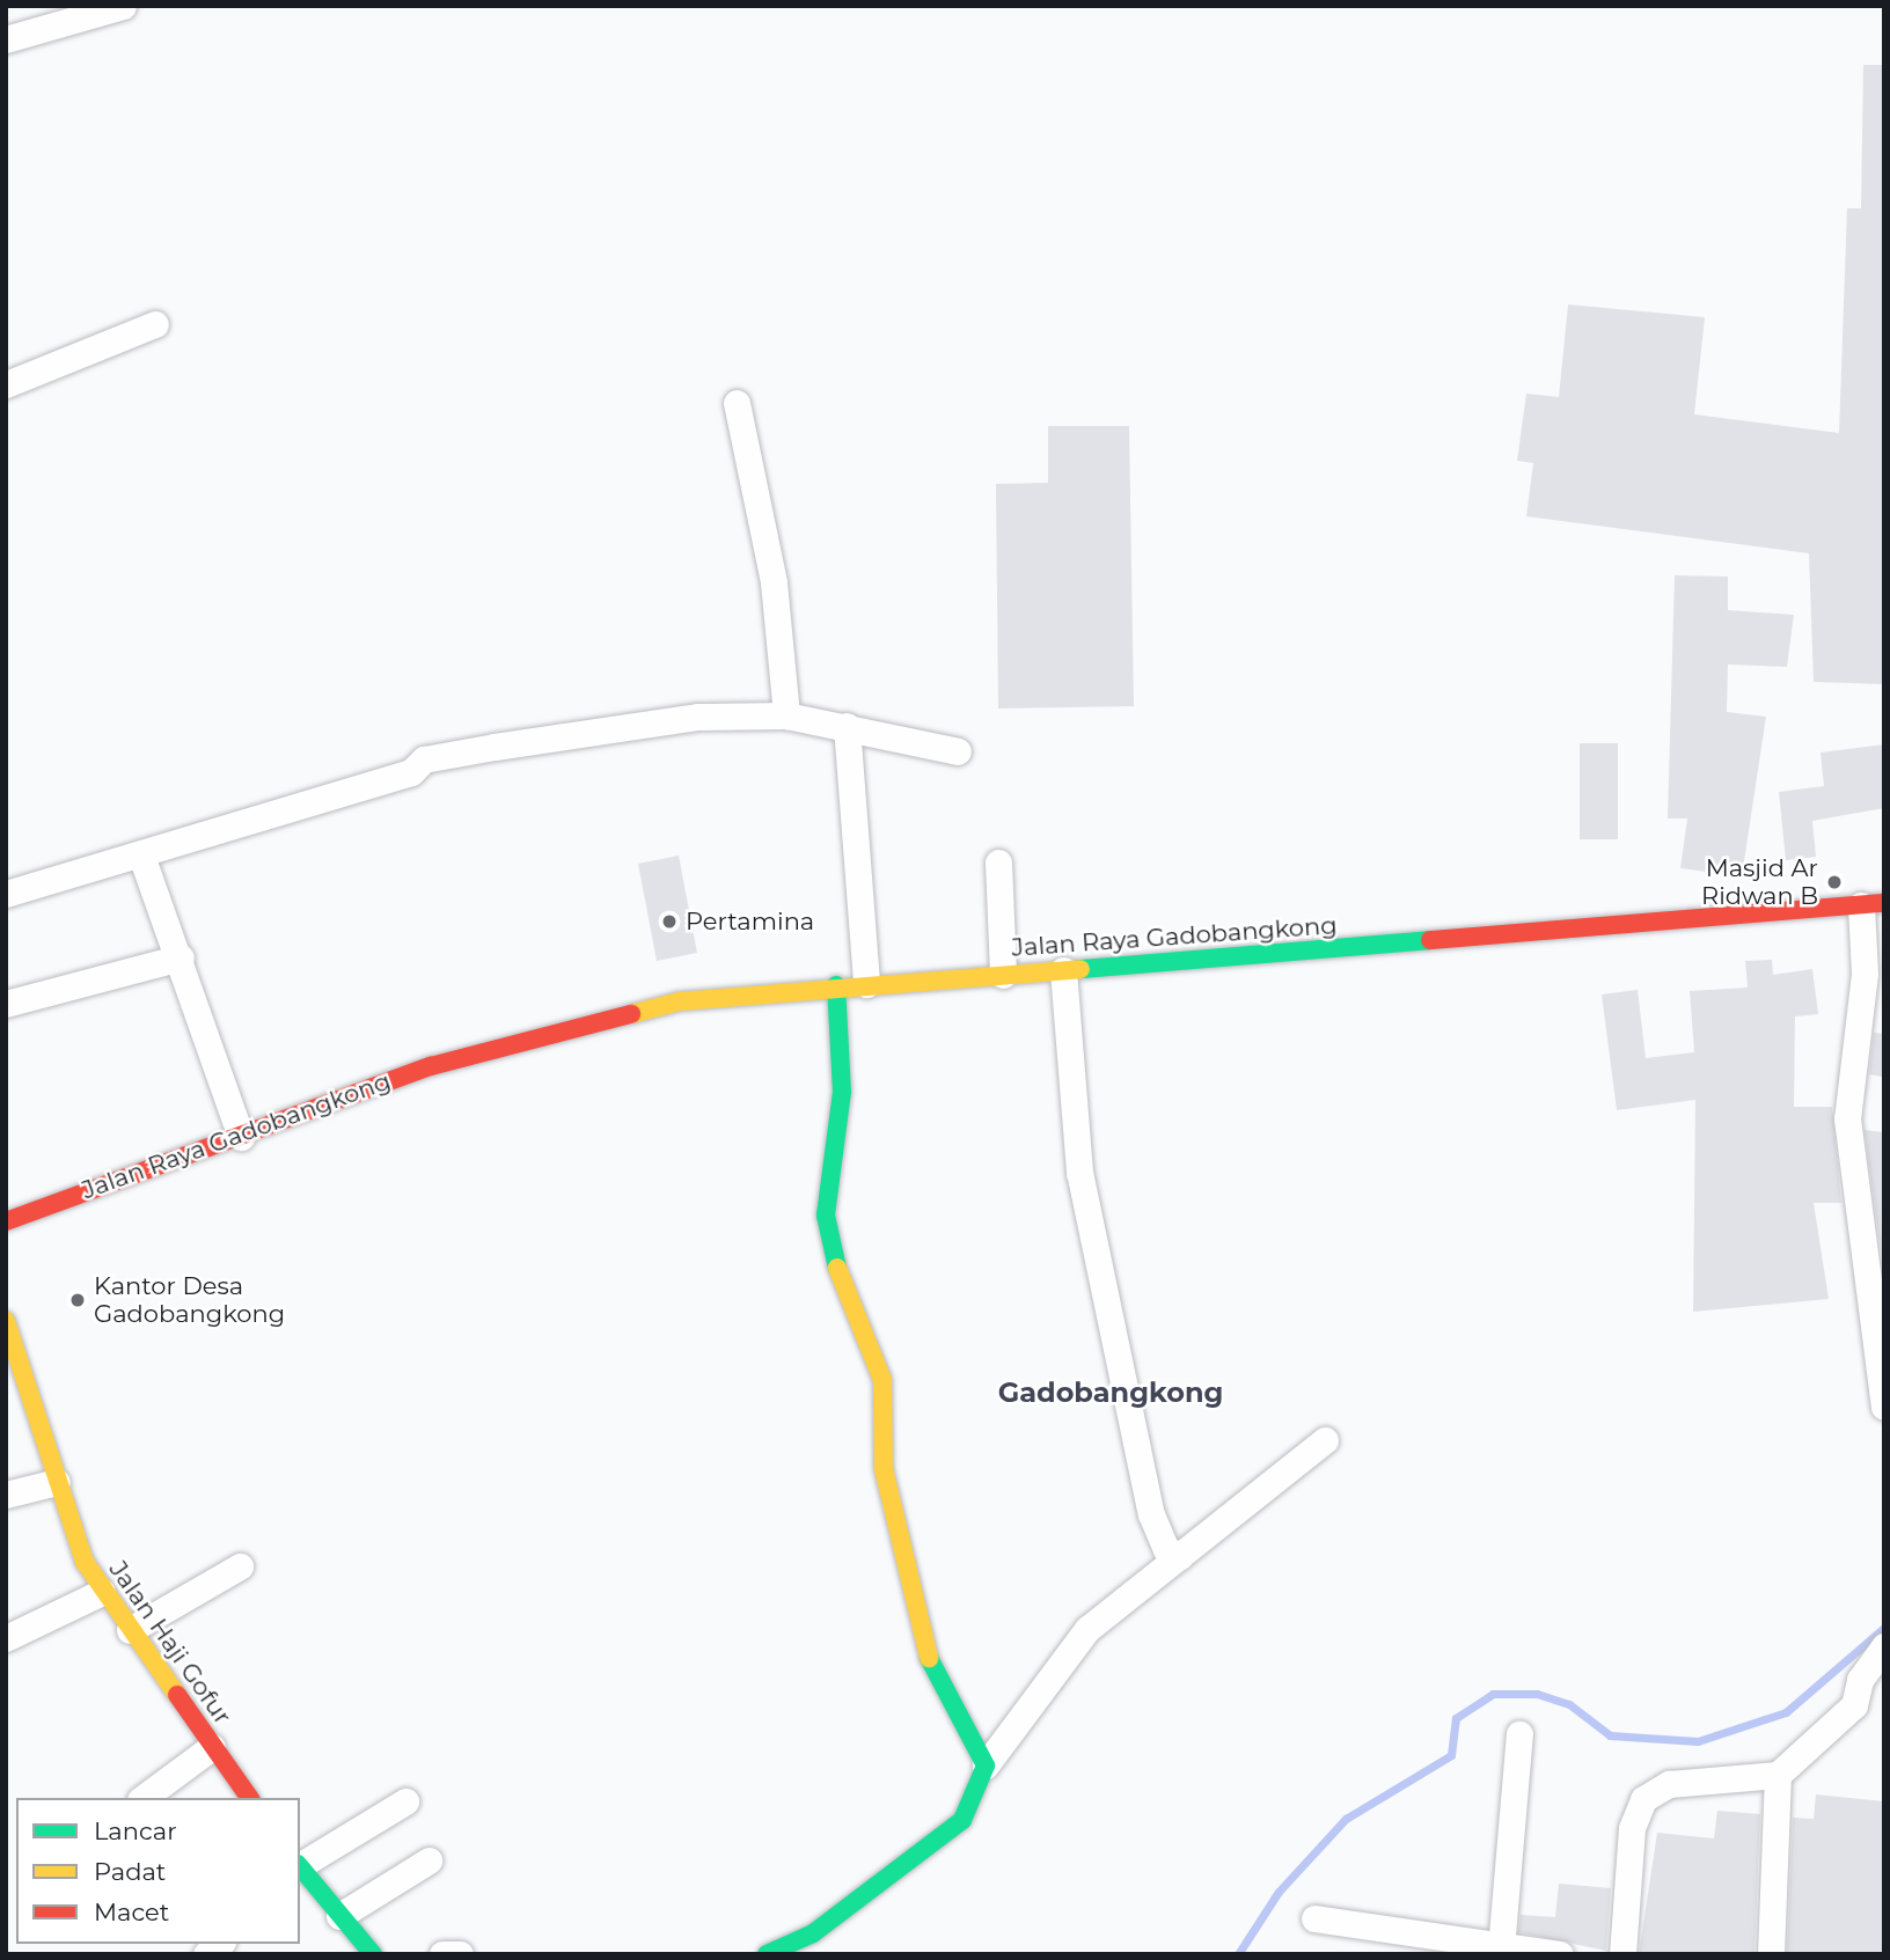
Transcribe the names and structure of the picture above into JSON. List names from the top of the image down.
{
  "streets": {
    "main road": ["Jalan Raya Gadobangkong", "Jalan Haji Gofur"]
  },
  "districts": ["Gadobangkong"],
  "places": ["Masjid Ar Ridwan B", "Pertamina", "Kantor Desa Gadobangkong"],
  "legend": ["Lancar", "Padat", "Macet"]
}
